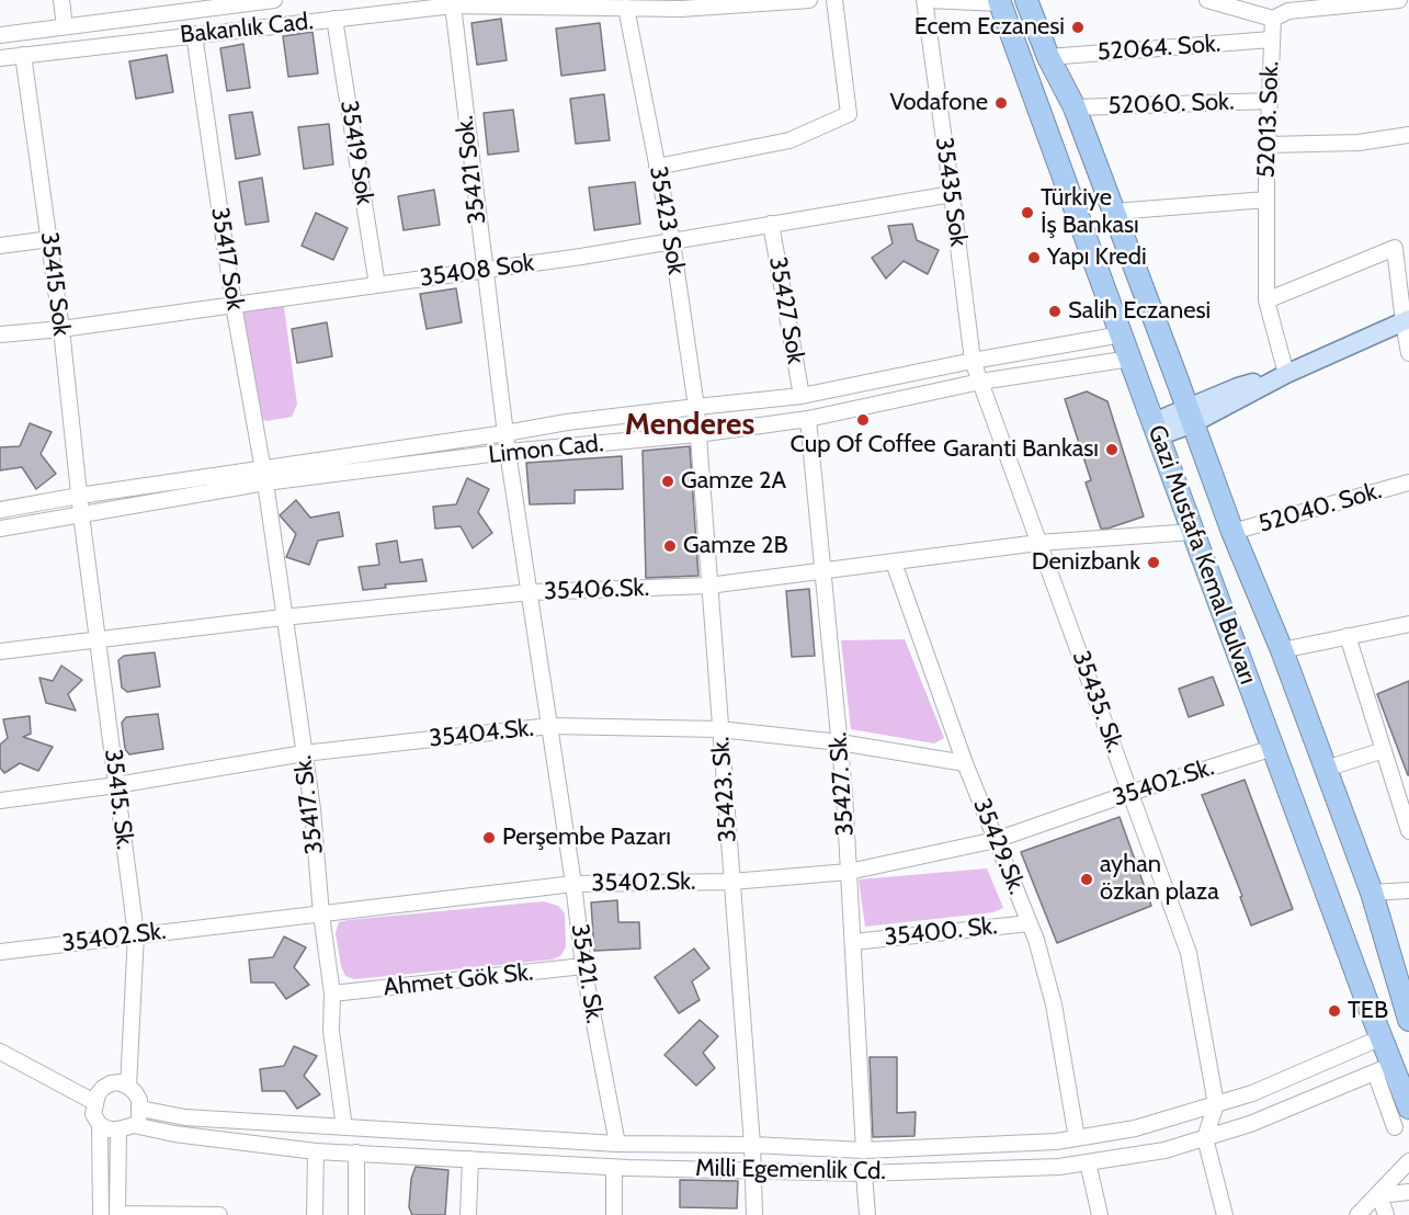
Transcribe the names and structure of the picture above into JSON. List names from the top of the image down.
{
  "streets": {
    "highway": ["Gazi Mustafa Kemal Bulvarı"],
    "street": [
      "Bakanlık Cad.",
      "52064. Sok.",
      "52060. Sok.",
      "52013. Sok.",
      "35419 Sok",
      "35421 Sok.",
      "35435 Sok",
      "35423 Sok",
      "35417 Sok",
      "35408 Sok",
      "35415 Sok",
      "35427 Sok",
      "Limon Cad.",
      "52040. Sok.",
      "35406.Sk.",
      "35435. Sk.",
      "35404.Sk.",
      "35402.Sk.",
      "35427. Sk.",
      "35423. Sk.",
      "35415. Sk.",
      "35417. Sk.",
      "35429.Sk.",
      "35400. Sk.",
      "35421. Sk.",
      "Ahmet Gök Sk.",
      "Milli Egemenlik Cd."
    ]
  },
  "crossings": [
    ["Bakanlık Cad.", "35419 Sok"],
    ["Bakanlık Cad.", "35421 Sok."],
    ["Bakanlık Cad.", "35423 Sok"],
    ["Bakanlık Cad.", "35417 Sok"],
    ["Bakanlık Cad.", "35415 Sok"],
    ["52064. Sok.", "52013. Sok."],
    ["52064. Sok.", "Gazi Mustafa Kemal Bulvarı"],
    ["52060. Sok.", "52013. Sok."],
    ["52060. Sok.", "Gazi Mustafa Kemal Bulvarı"],
    ["35419 Sok", "35408 Sok"],
    ["35421 Sok.", "35408 Sok"],
    ["35421 Sok.", "Limon Cad."],
    ["35421 Sok.", "35421. Sk."],
    ["35435 Sok", "35408 Sok"],
    ["35435 Sok", "Limon Cad."],
    ["35435 Sok", "35435. Sk."],
    ["35423 Sok", "35408 Sok"],
    ["35423 Sok", "Limon Cad."],
    ["35423 Sok", "35423. Sk."],
    ["35417 Sok", "35408 Sok"],
    ["35417 Sok", "Limon Cad."],
    ["35417 Sok", "35417. Sk."],
    ["35408 Sok", "35415 Sok"],
    ["35408 Sok", "35427 Sok"],
    ["35415 Sok", "Limon Cad."],
    ["35415 Sok", "35415. Sk."],
    ["35427 Sok", "Limon Cad."],
    ["Limon Cad.", "Gazi Mustafa Kemal Bulvarı"],
    ["Limon Cad.", "35435. Sk."],
    ["Limon Cad.", "35427. Sk."],
    ["Limon Cad.", "35423. Sk."],
    ["Limon Cad.", "35415. Sk."],
    ["Limon Cad.", "35417. Sk."],
    ["Limon Cad.", "35421. Sk."],
    ["52040. Sok.", "Gazi Mustafa Kemal Bulvarı"],
    ["Gazi Mustafa Kemal Bulvarı", "35406.Sk."],
    ["Gazi Mustafa Kemal Bulvarı", "35402.Sk."],
    ["Gazi Mustafa Kemal Bulvarı", "Milli Egemenlik Cd."],
    ["35406.Sk.", "35435. Sk."],
    ["35406.Sk.", "35427. Sk."],
    ["35406.Sk.", "35423. Sk."],
    ["35406.Sk.", "35415. Sk."],
    ["35406.Sk.", "35417. Sk."],
    ["35406.Sk.", "35429.Sk."],
    ["35406.Sk.", "35421. Sk."],
    ["35435. Sk.", "35402.Sk."],
    ["35404.Sk.", "35427. Sk."],
    ["35404.Sk.", "35423. Sk."],
    ["35404.Sk.", "35415. Sk."],
    ["35404.Sk.", "35417. Sk."],
    ["35404.Sk.", "35429.Sk."],
    ["35404.Sk.", "35421. Sk."],
    ["35402.Sk.", "35427. Sk."],
    ["35402.Sk.", "35423. Sk."],
    ["35402.Sk.", "35415. Sk."],
    ["35402.Sk.", "35417. Sk."],
    ["35402.Sk.", "35429.Sk."],
    ["35402.Sk.", "35421. Sk."],
    ["35427. Sk.", "35400. Sk."],
    ["35423. Sk.", "Milli Egemenlik Cd."],
    ["35415. Sk.", "Milli Egemenlik Cd."],
    ["35417. Sk.", "Ahmet Gök Sk."],
    ["35429.Sk.", "35400. Sk."],
    ["35421. Sk.", "Ahmet Gök Sk."]
  ],
  "districts": ["Menderes"],
  "places": [
    "Ecem Eczanesi",
    "Vodafone",
    "Türkiye İş Bankası",
    "Yapı Kredi",
    "Salih Eczanesi",
    "Cup Of Coffee",
    "Garanti Bankası",
    "Gamze 2A",
    "Gamze 2B",
    "Denizbank",
    "Perşembe Pazarı",
    "ayhan özkan plaza",
    "TEB"
  ]
}
